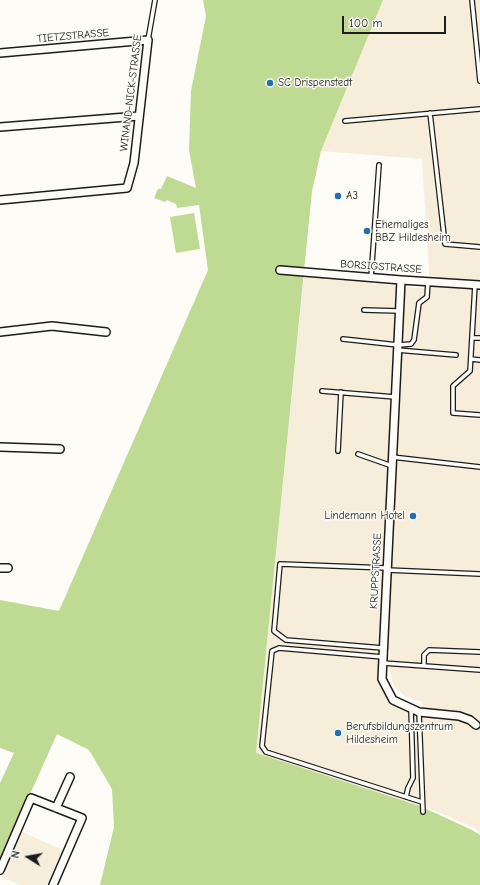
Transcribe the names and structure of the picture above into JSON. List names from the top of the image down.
{
  "streets": {
    "street": [
      "TIETZSTRASSE",
      "WINAND-NICK-STRASSE",
      "BORSIGSTRASSE",
      "KRUPPSTRASSE"
    ]
  },
  "crossings": [
    ["TIETZSTRASSE", "WINAND-NICK-STRASSE"],
    ["BORSIGSTRASSE", "KRUPPSTRASSE"]
  ],
  "places": [
    "SC Drispenstedt",
    "A3",
    "Ehemaliges BBZ Hildesheim",
    "Lindemann Hotel",
    "Berufsbildungszentrum Hildesheim"
  ],
  "scale_bar": "100 m",
  "north": "left"
}
